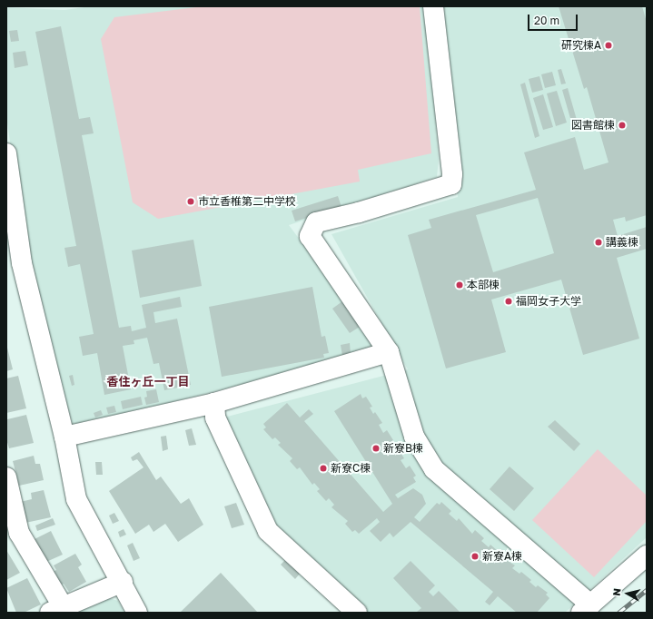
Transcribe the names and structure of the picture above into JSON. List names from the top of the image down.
{
  "districts": ["香住ヶ丘一丁目"],
  "places": [
    "研究棟A",
    "図書館棟",
    "市立香椎第二中学校",
    "講義棟",
    "本部棟",
    "福岡女子大学",
    "新寮B棟",
    "新寮C棟",
    "新寮A棟"
  ],
  "scale_bar": "20 m",
  "north": "left"
}
